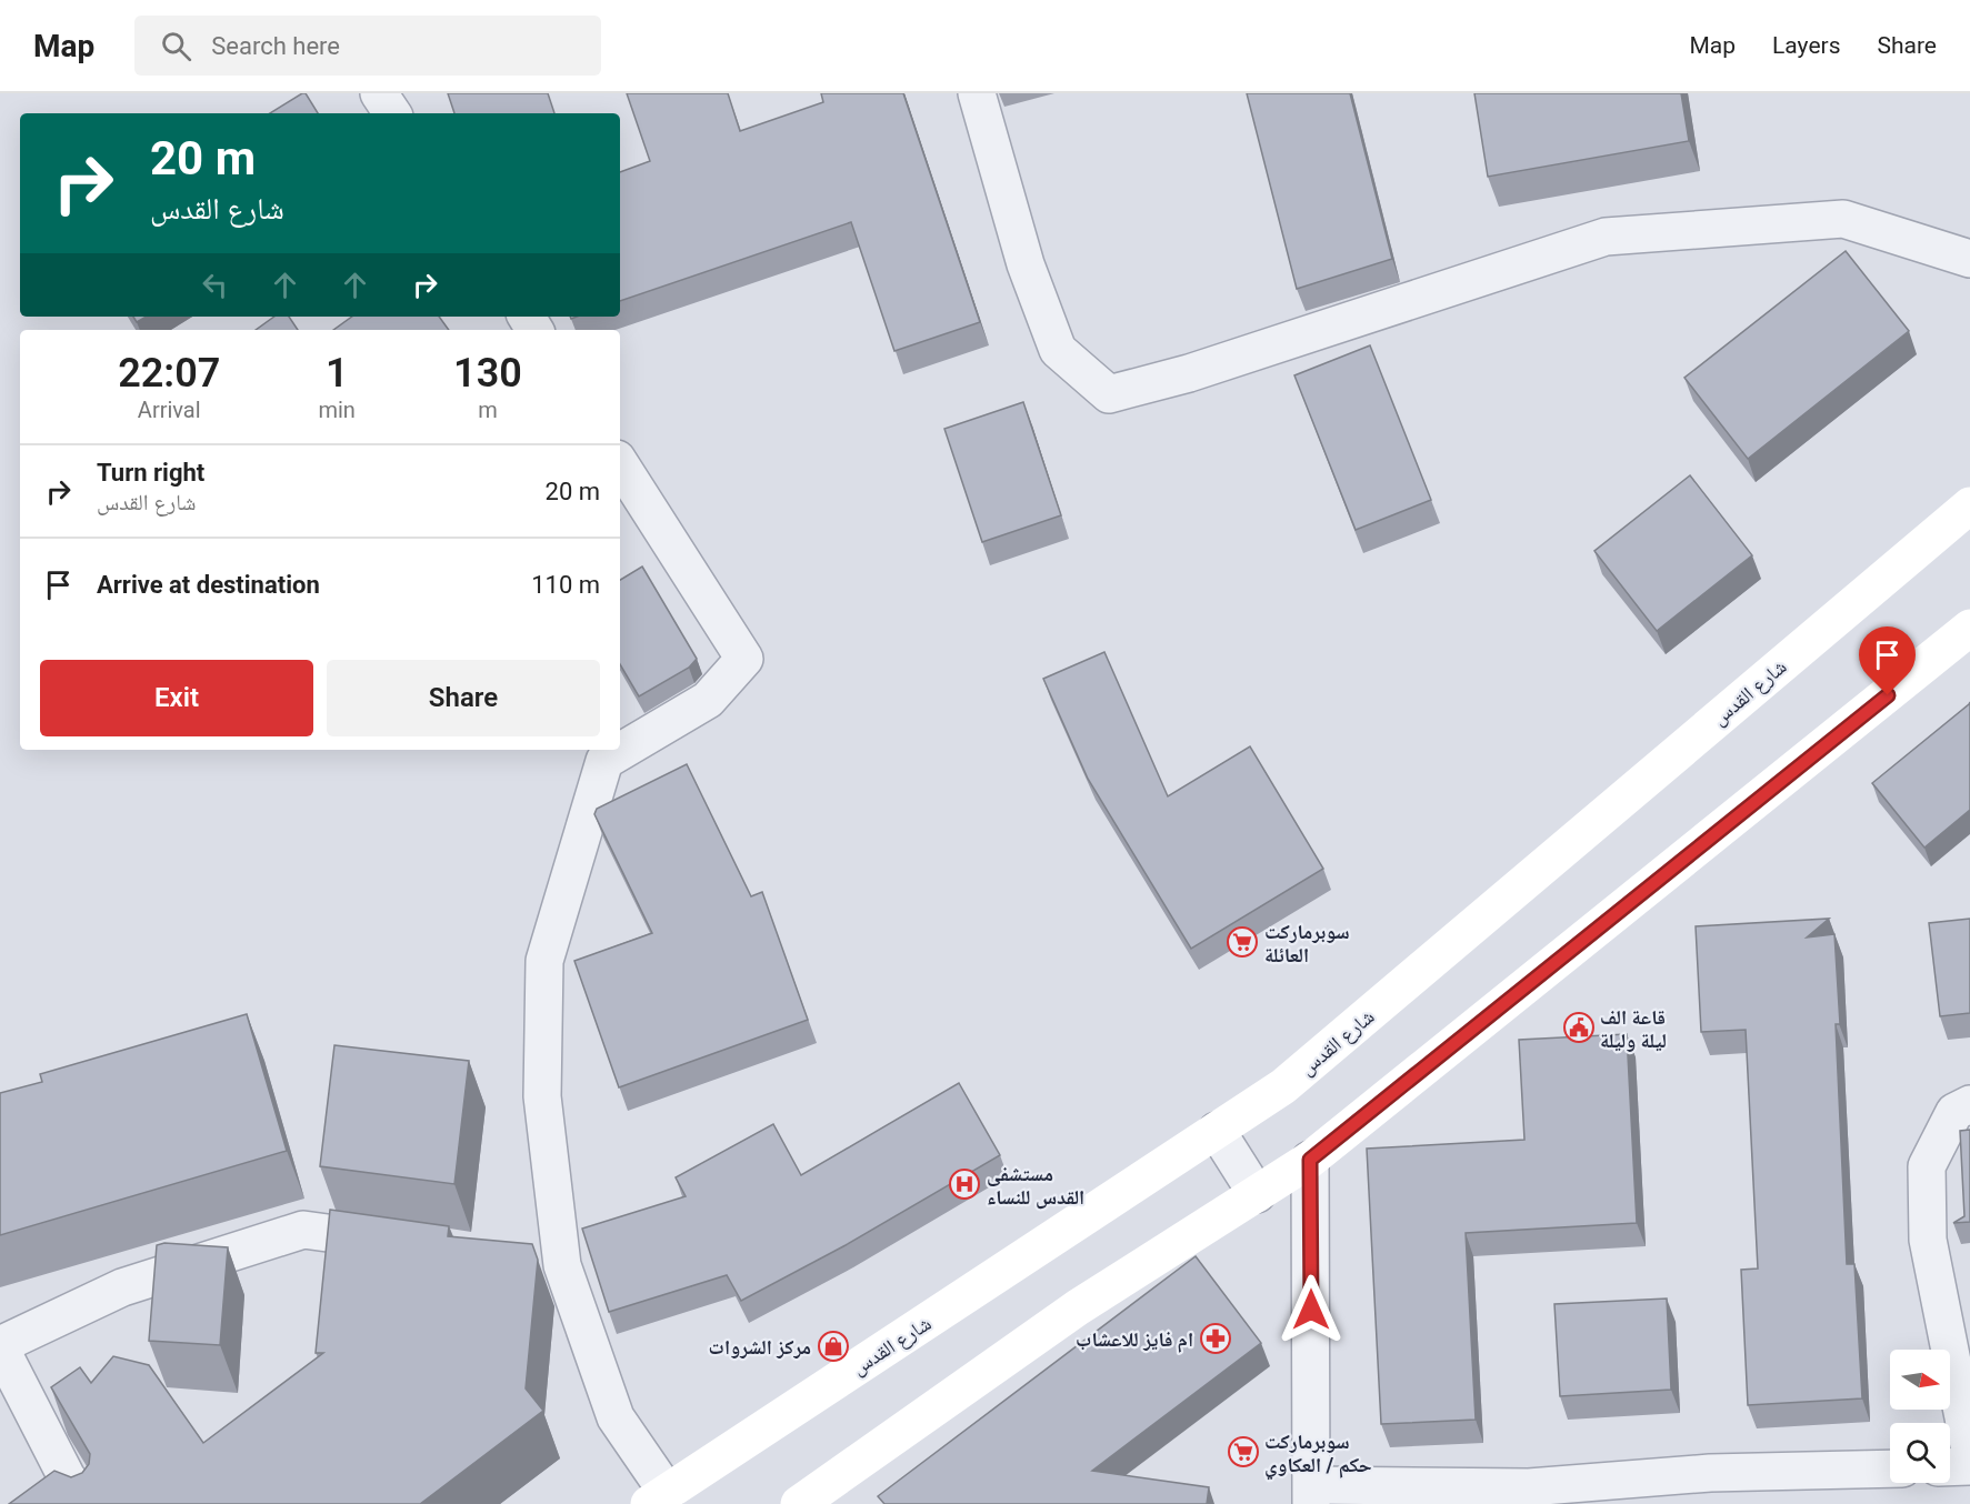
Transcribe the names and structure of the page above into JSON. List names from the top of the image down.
{
  "streets": {
    "main road": ["شارع القدس"]
  },
  "places": {
    "supermarket": ["سوبرماركت العائلة", "سوبرماركت حكم / العكاوي"],
    "public building": ["قاعة الف ليلة وليلة"],
    "hospital": ["مستشفى القدس للنساء"],
    "pharmacy": ["ام فايز للاعشاب"],
    "shop": ["مركز الشروات"]
  },
  "north": "right",
  "page": {
    "header": "Map",
    "search": "Search here",
    "nav": ["Map", "Layers", "Share"],
    "turn": ["20 m", "شارع القدس"],
    "eta": [
      "22:07",
      "Arrival",
      "1",
      "min",
      "130",
      "m"
    ],
    "list": [
      {
        "name": "Turn right",
        "note": "شارع القدس",
        "value": "20 m"
      },
      {
        "name": "Arrive at destination",
        "value": "110 m"
      }
    ],
    "buttons": ["Exit", "Share"]
  }
}
